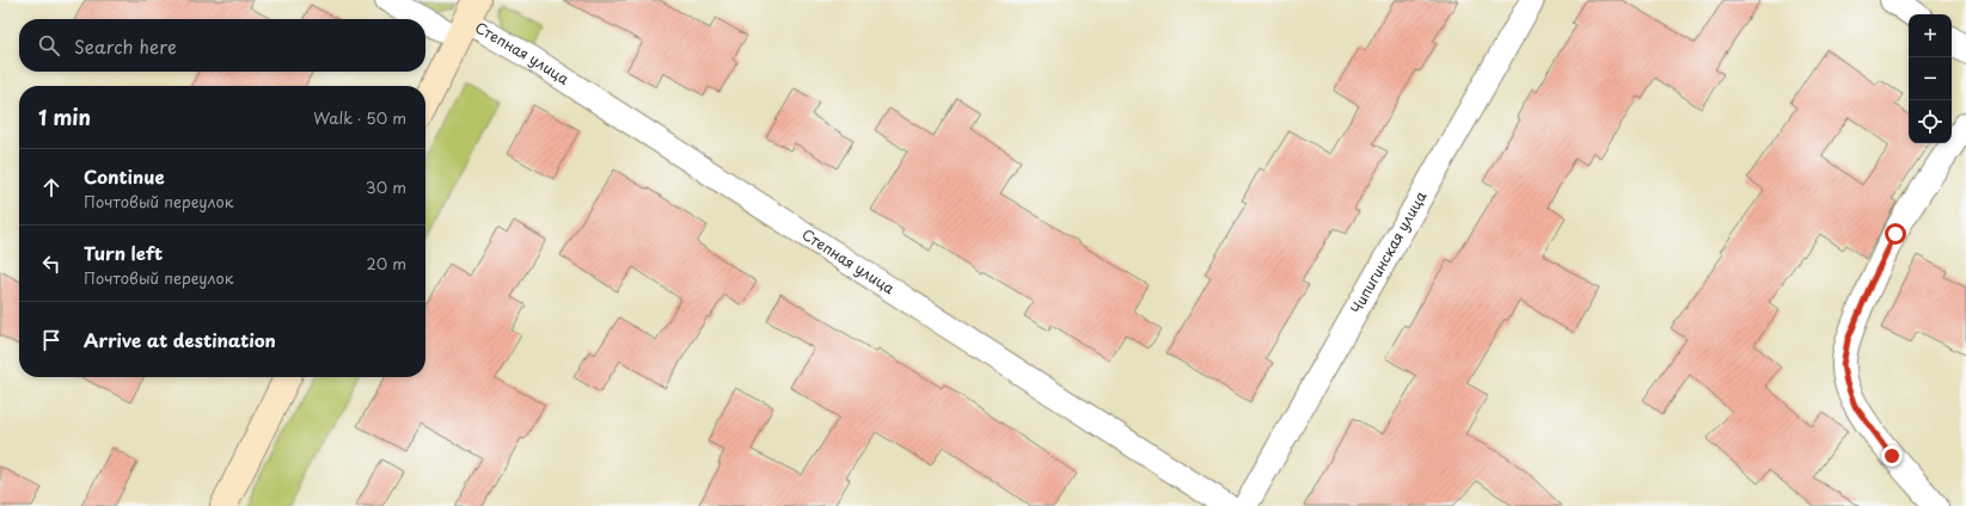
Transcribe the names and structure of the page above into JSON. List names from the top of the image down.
{
  "streets": {
    "street": ["Степная улица", "Чипигинская улица"]
  },
  "page": {
    "map_buttons": ["+", "−"],
    "search": "Search here",
    "heading": ["1 min", "Walk · 50 m"],
    "list": [
      ["Continue", "Почтовый переулок", "30 m"],
      ["Turn left", "Почтовый переулок", "20 m"],
      "Arrive at destination"
    ]
  }
}
